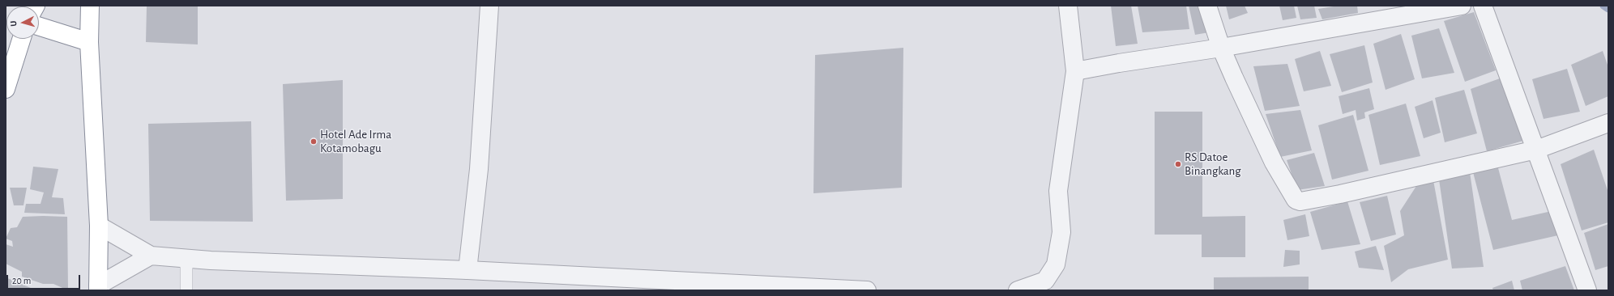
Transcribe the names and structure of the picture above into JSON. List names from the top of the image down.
{
  "places": ["Hotel Ade Irma Kotamobagu", "RS Datoe Binangkang"],
  "scale_bar": "20 m",
  "north": "left"
}
